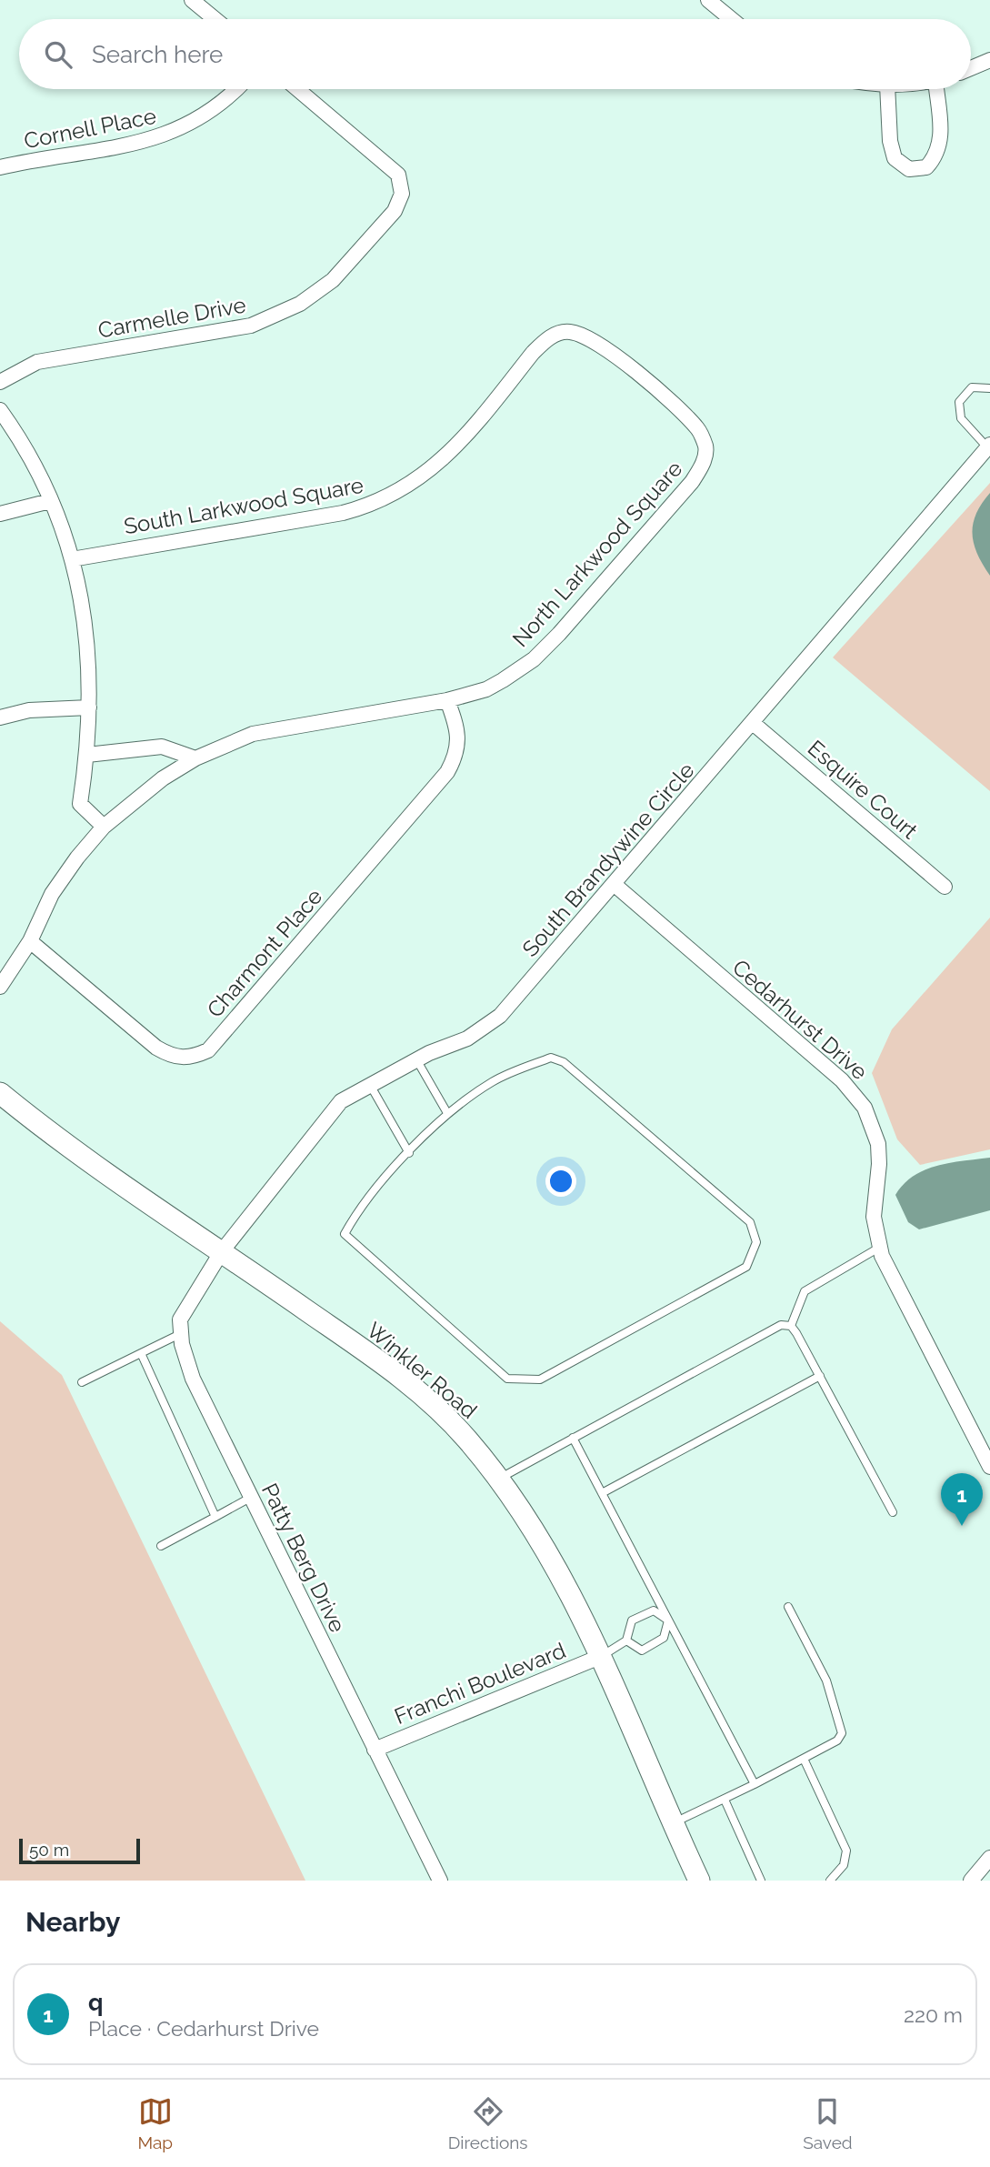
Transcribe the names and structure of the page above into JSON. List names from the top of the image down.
{
  "streets": {
    "street": [
      "Cornell Place",
      "Carmelle Drive",
      "South Larkwood Square",
      "North Larkwood Square",
      "Esquire Court",
      "South Brandywine Circle",
      "Charmont Place",
      "Cedarhurst Drive",
      "Winkler Road",
      "Patty Berg Drive",
      "Franchi Boulevard"
    ]
  },
  "crossings": [
    ["South Larkwood Square", "North Larkwood Square"],
    ["North Larkwood Square", "Charmont Place"],
    ["Esquire Court", "South Brandywine Circle"],
    ["South Brandywine Circle", "Cedarhurst Drive"],
    ["South Brandywine Circle", "Winkler Road"],
    ["Winkler Road", "Franchi Boulevard"],
    ["Patty Berg Drive", "Franchi Boulevard"]
  ],
  "scale_bar": "50 m",
  "page": {
    "search": "Search here",
    "pins": "1",
    "scale": "50 m",
    "heading": "Nearby",
    "list": [
      {
        "mark": "1",
        "name": "q",
        "note": "Place · Cedarhurst Drive",
        "value": "220 m"
      }
    ],
    "nav": ["Map", "Directions", "Saved"]
  }
}
